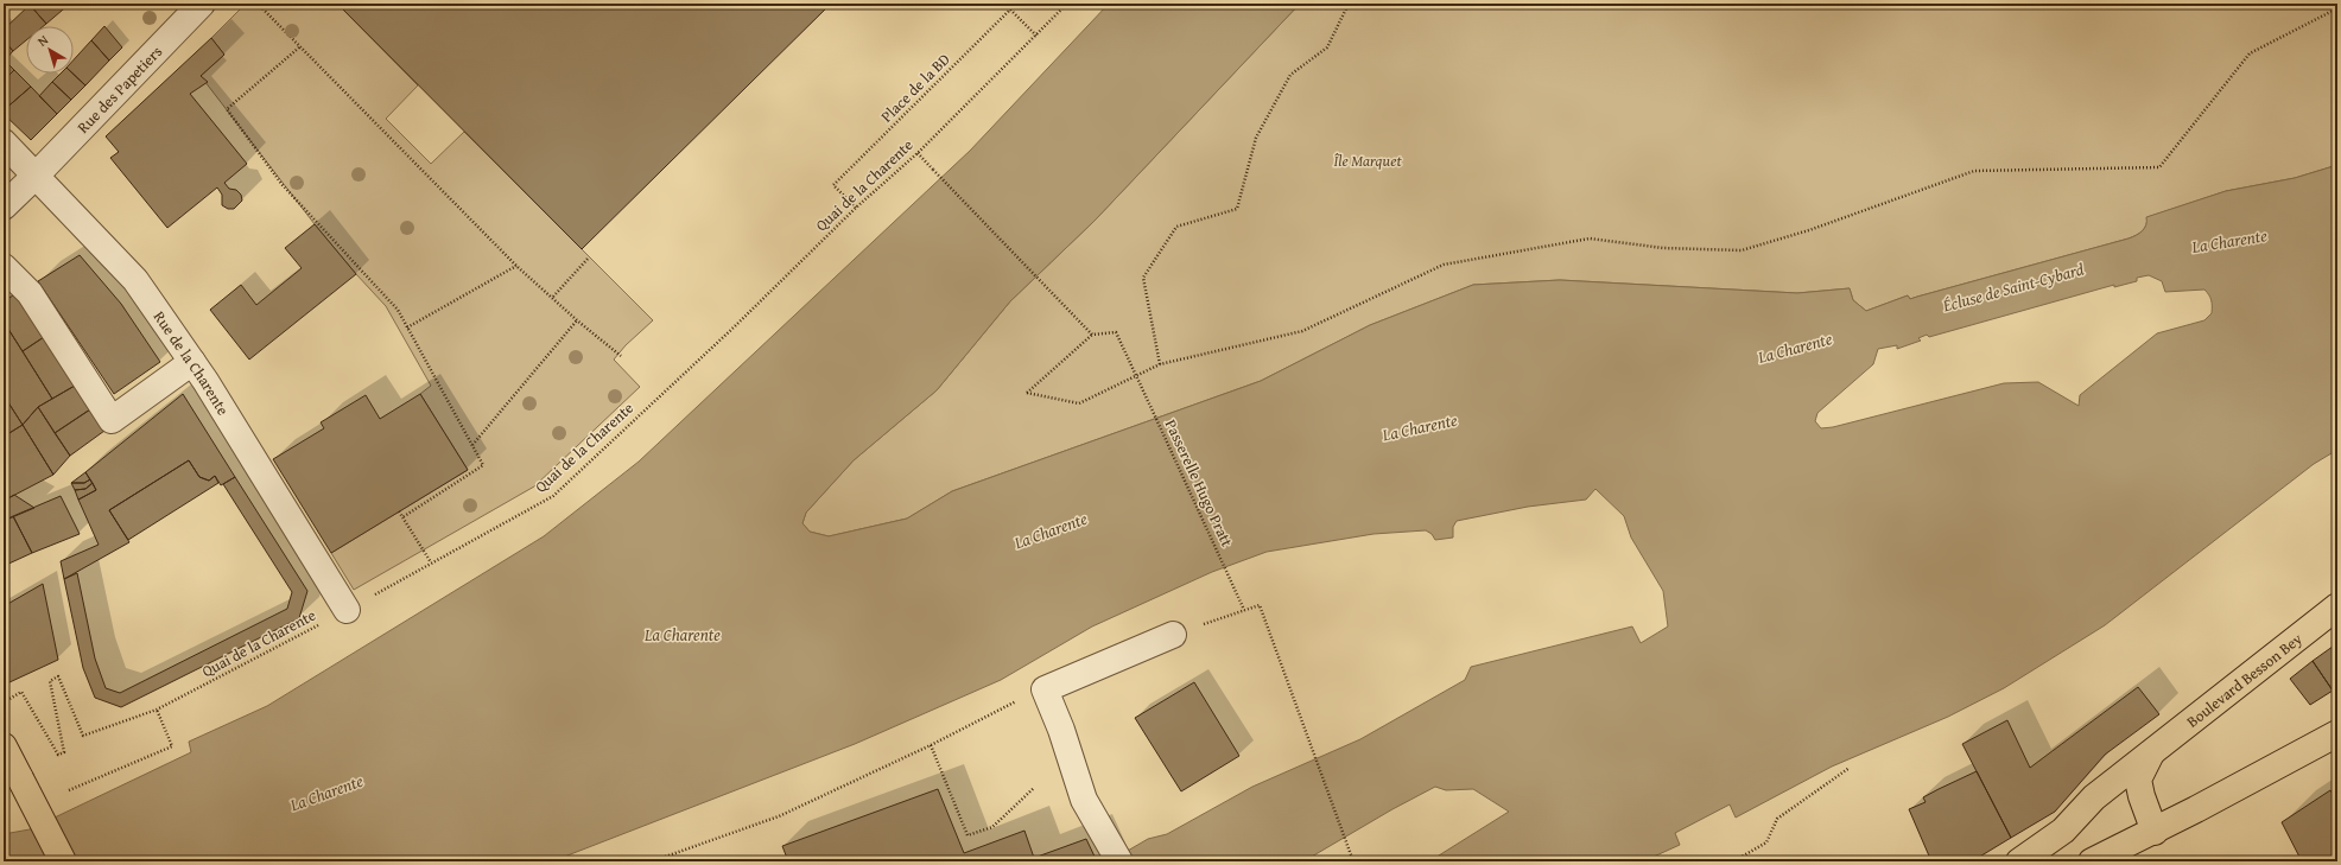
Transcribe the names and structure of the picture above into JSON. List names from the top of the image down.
{
  "streets": {
    "main road": ["Boulevard Besson Bey"],
    "street": ["Rue des Papetiers", "Rue de la Charente"],
    "path": ["Place de la BD", "Quai de la Charente", "Passerelle Hugo Pratt"]
  },
  "crossings": [
    ["Place de la BD", "Quai de la Charente"],
    ["Rue des Papetiers", "Rue de la Charente"],
    ["Quai de la Charente", "Rue de la Charente"]
  ],
  "water": ["La Charente", "Écluse de Saint-Cybard"],
  "parks": ["Île Marquet"],
  "north": "top left"
}
